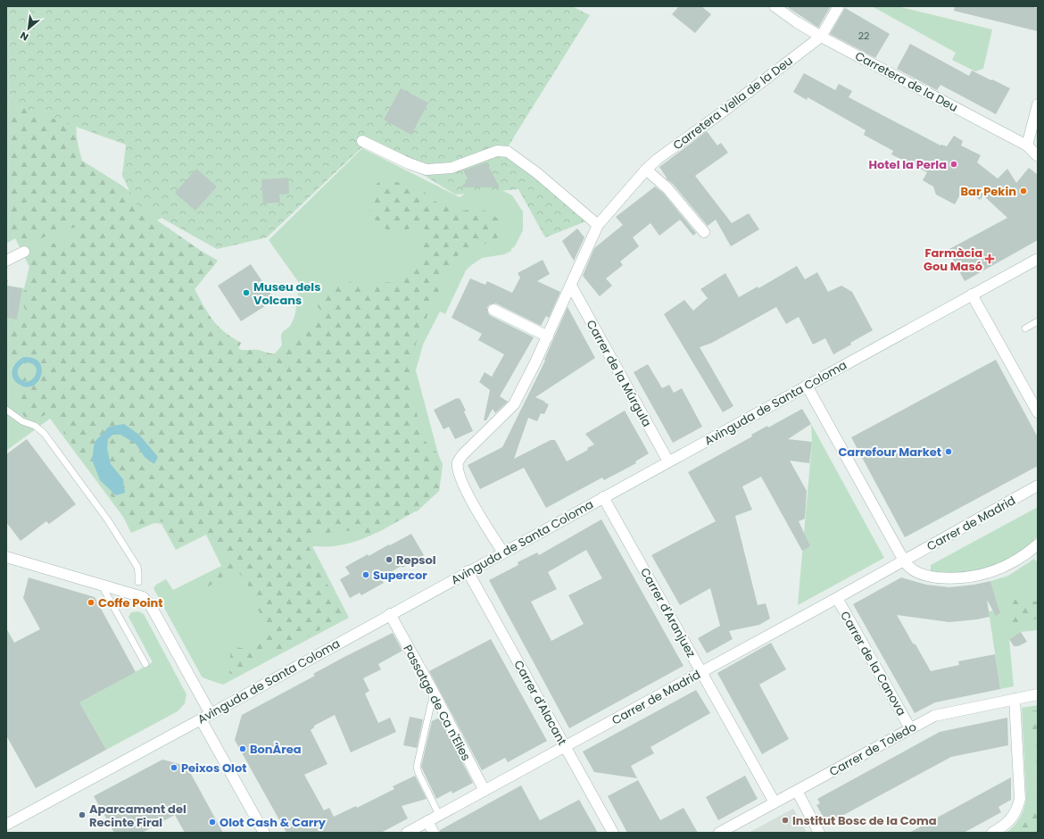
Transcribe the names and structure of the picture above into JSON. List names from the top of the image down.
{
  "streets": {
    "street": [
      "Carretera de la Deu",
      "Carretera Vella de la Deu",
      "Carrer de la Múrgula",
      "Avinguda de Santa Coloma",
      "Carrer de Madrid",
      "Carrer d'Aranjuez",
      "Carrer de la Canova",
      "Passatge de Ca n'Elies",
      "Carrer d'Alacant",
      "Carrer de Toledo"
    ]
  },
  "crossings": [
    ["Carretera de la Deu", "Carretera Vella de la Deu"],
    ["Carretera Vella de la Deu", "Carrer de la Múrgula"],
    ["Carretera Vella de la Deu", "Avinguda de Santa Coloma"],
    ["Carrer de la Múrgula", "Avinguda de Santa Coloma"],
    ["Avinguda de Santa Coloma", "Carrer d'Aranjuez"],
    ["Avinguda de Santa Coloma", "Passatge de Ca n'Elies"],
    ["Avinguda de Santa Coloma", "Carrer d'Alacant"],
    ["Carrer de Madrid", "Carrer d'Aranjuez"],
    ["Carrer de Madrid", "Carrer de la Canova"],
    ["Carrer de Madrid", "Passatge de Ca n'Elies"],
    ["Carrer de Madrid", "Carrer d'Alacant"],
    ["Carrer d'Aranjuez", "Carrer de Toledo"],
    ["Carrer de la Canova", "Carrer de Toledo"]
  ],
  "places": {
    "other": [
      "Hotel la Perla",
      "Bar Pekin",
      "Museu dels Volcans",
      "Carrefour Market",
      "Repsol",
      "Supercor",
      "Coffe Point",
      "BonÀrea",
      "Peixos Olot",
      "Aparcament del Recinte Firal",
      "Institut Bosc de la Coma",
      "Olot Cash & Carry"
    ],
    "health": ["Farmàcia Gou Masó"]
  },
  "house_numbers": ["22"],
  "north": "bottom left"
}
